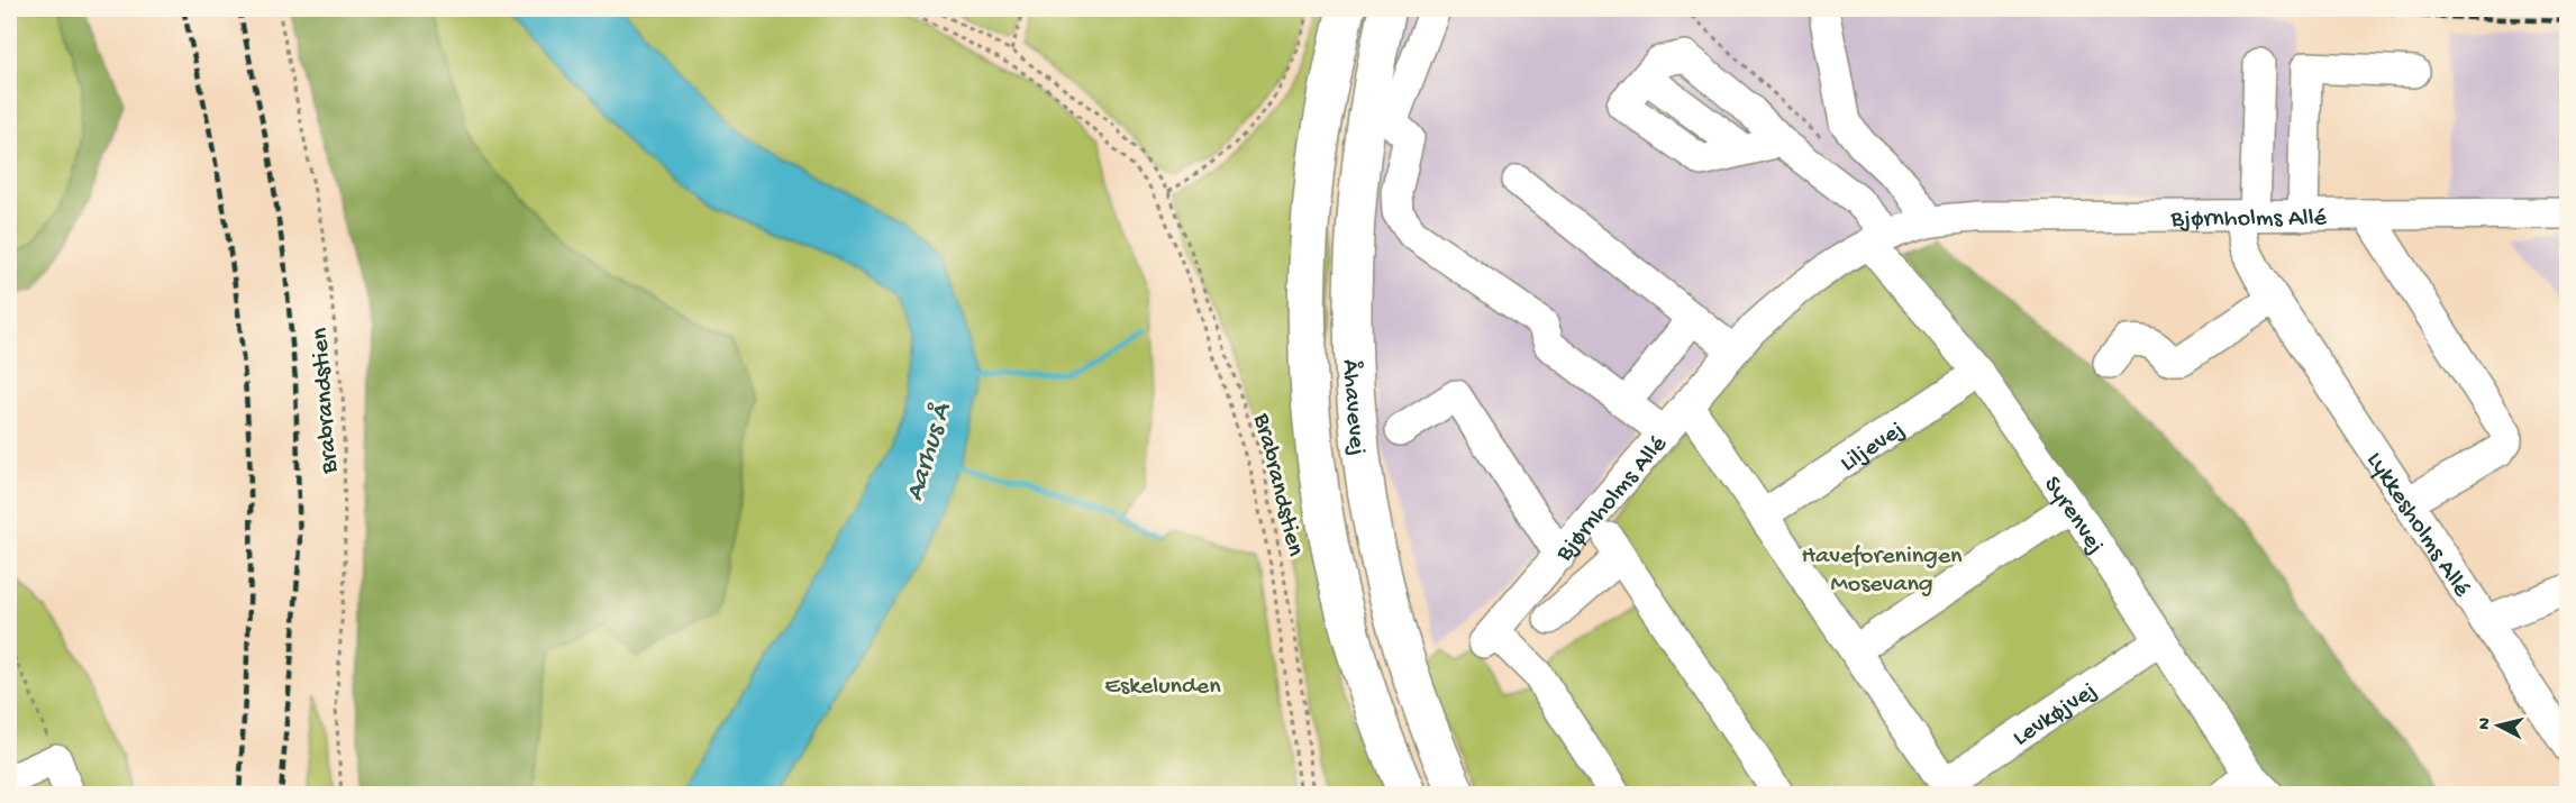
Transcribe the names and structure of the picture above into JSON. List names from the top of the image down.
{
  "streets": {
    "main road": ["Åhavevej"],
    "street": [
      "Bjørnholms Allé",
      "Liljevej",
      "Syrenvej",
      "Lykkesholms Allé",
      "Levkøjvej"
    ],
    "path": ["Brabrandstien"]
  },
  "crossings": [
    ["Bjørnholms Allé", "Syrenvej"],
    ["Bjørnholms Allé", "Lykkesholms Allé"],
    ["Liljevej", "Syrenvej"],
    ["Syrenvej", "Levkøjvej"]
  ],
  "water": ["Aarhus Å"],
  "parks": ["Haveforeningen Mosevang", "Eskelunden"],
  "north": "left"
}
